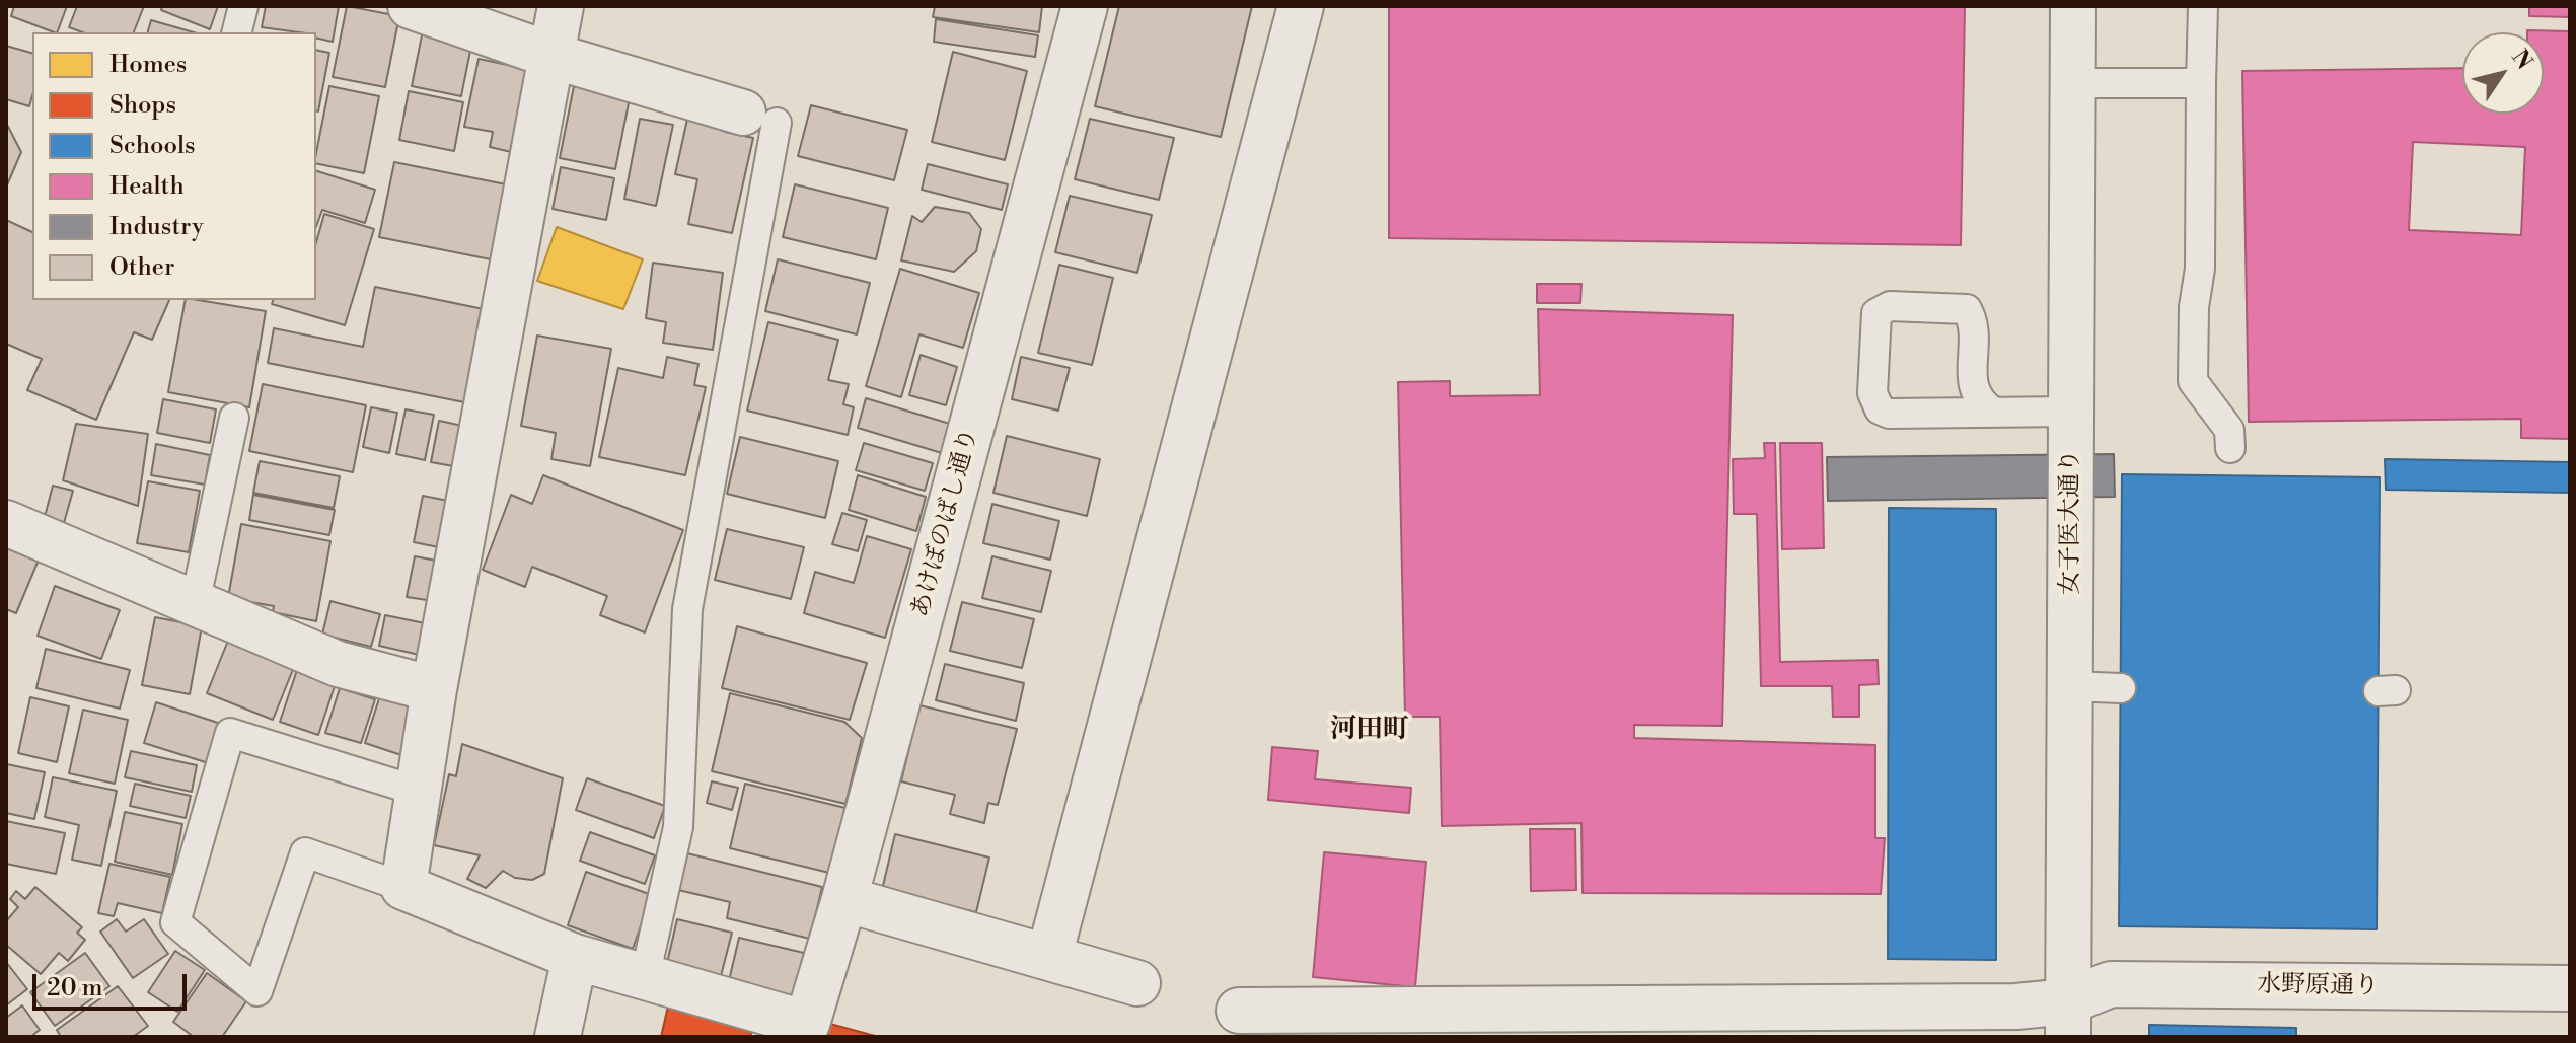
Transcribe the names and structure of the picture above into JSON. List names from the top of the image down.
{
  "streets": {
    "street": ["女子医大通り", "あけぼのばし通り", "水野原通り"]
  },
  "crossings": [
    ["女子医大通り", "水野原通り"]
  ],
  "districts": ["河田町"],
  "legend": [
    "Homes",
    "Shops",
    "Schools",
    "Health",
    "Industry",
    "Other"
  ],
  "scale_bar": "20 m",
  "north": "top right"
}
